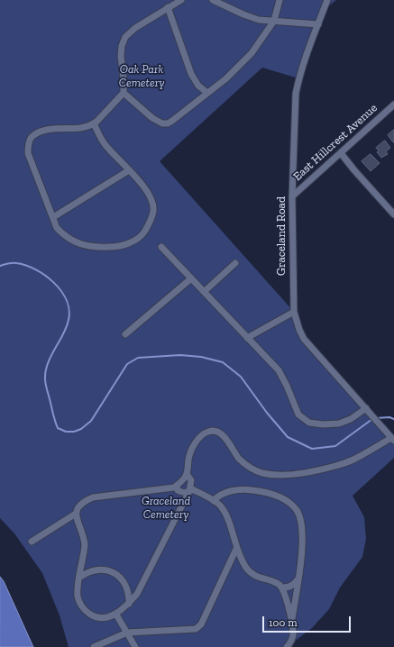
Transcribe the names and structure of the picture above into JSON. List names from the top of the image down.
{
  "streets": {
    "street": ["East Hillcrest Avenue", "Graceland Road"]
  },
  "crossings": [
    ["East Hillcrest Avenue", "Graceland Road"]
  ],
  "parks": ["Oak Park Cemetery", "Graceland Cemetery"],
  "scale_bar": "100 m"
}
